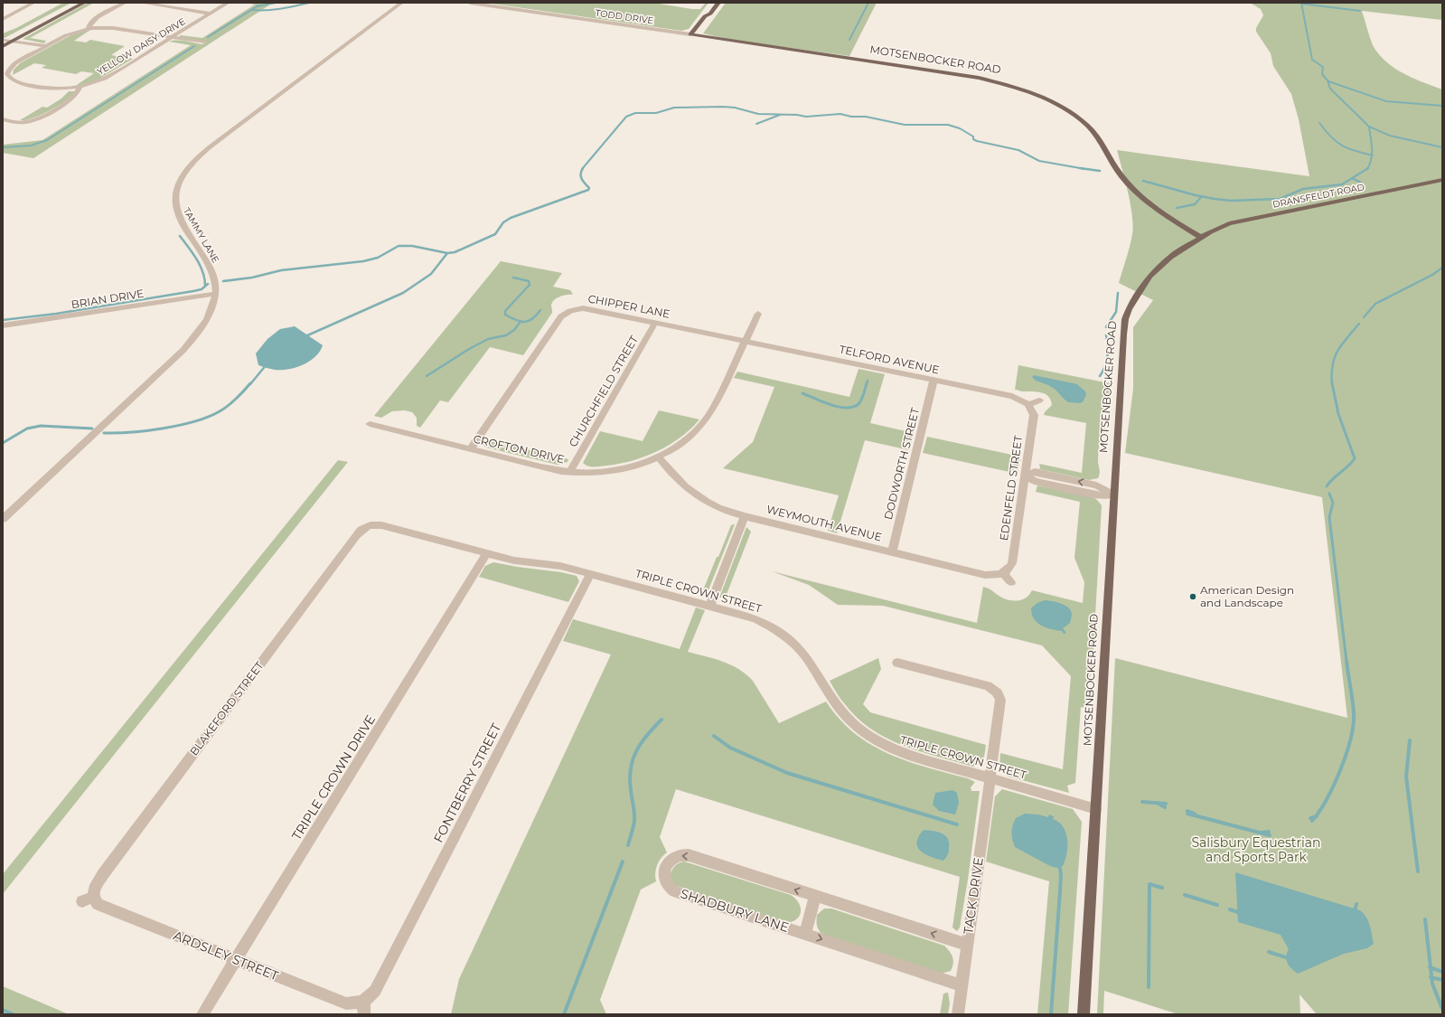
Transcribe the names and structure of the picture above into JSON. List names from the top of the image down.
{
  "streets": {
    "main road": ["MOTSENBOCKER ROAD", "DRANSFELDT ROAD"],
    "street": [
      "TODD DRIVE",
      "YELLOW DAISY DRIVE",
      "TAMMY LANE",
      "BRIAN DRIVE",
      "CHIPPER LANE",
      "TELFORD AVENUE",
      "CHURCHFIELD STREET",
      "CROFTON DRIVE",
      "DODWORTH STREET",
      "EDENFELD STREET",
      "WEYMOUTH AVENUE",
      "TRIPLE CROWN STREET",
      "BLAKEFORD STREET",
      "TRIPLE CROWN DRIVE",
      "FONTBERRY STREET",
      "TACK DRIVE",
      "SHADBURY LANE",
      "ARDSLEY STREET"
    ]
  },
  "crossings": [
    ["TODD DRIVE", "MOTSENBOCKER ROAD"],
    ["MOTSENBOCKER ROAD", "DRANSFELDT ROAD"],
    ["MOTSENBOCKER ROAD", "TRIPLE CROWN STREET"],
    ["TAMMY LANE", "BRIAN DRIVE"],
    ["CHIPPER LANE", "TELFORD AVENUE"],
    ["CHIPPER LANE", "CHURCHFIELD STREET"],
    ["CHIPPER LANE", "CROFTON DRIVE"],
    ["TELFORD AVENUE", "CROFTON DRIVE"],
    ["TELFORD AVENUE", "DODWORTH STREET"],
    ["TELFORD AVENUE", "EDENFELD STREET"],
    ["CHURCHFIELD STREET", "CROFTON DRIVE"],
    ["CROFTON DRIVE", "WEYMOUTH AVENUE"],
    ["DODWORTH STREET", "WEYMOUTH AVENUE"],
    ["EDENFELD STREET", "WEYMOUTH AVENUE"],
    ["TRIPLE CROWN STREET", "BLAKEFORD STREET"],
    ["TRIPLE CROWN STREET", "TRIPLE CROWN DRIVE"],
    ["TRIPLE CROWN STREET", "FONTBERRY STREET"],
    ["TRIPLE CROWN STREET", "TACK DRIVE"],
    ["BLAKEFORD STREET", "ARDSLEY STREET"],
    ["TRIPLE CROWN DRIVE", "ARDSLEY STREET"],
    ["FONTBERRY STREET", "ARDSLEY STREET"],
    ["TACK DRIVE", "SHADBURY LANE"]
  ],
  "parks": ["Salisbury Equestrian and Sports Park"],
  "places": ["American Design and Landscape"]
}
